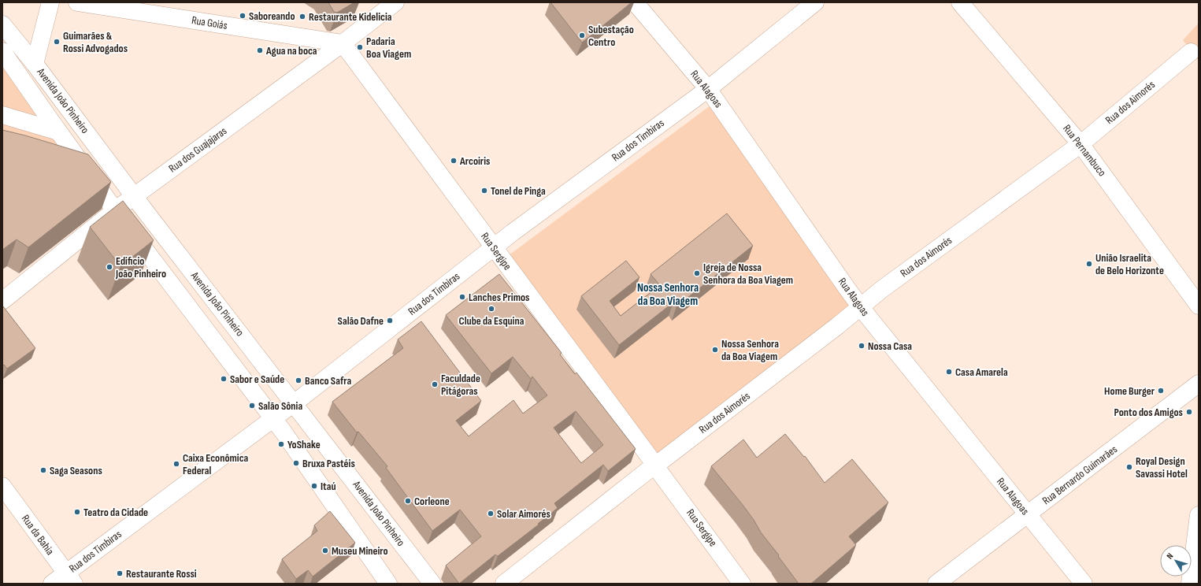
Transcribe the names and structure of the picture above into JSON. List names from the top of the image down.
{
  "streets": {
    "street": [
      "Rua Goiás",
      "Rua Alagoas",
      "Avenida João Pinheiro",
      "Rua dos Aimorés",
      "Rua dos Timbiras",
      "Rua dos Guajajaras",
      "Rua Pernambuco",
      "Rua Sergipe",
      "Rua Bernardo Guimarães",
      "Rua da Bahia"
    ]
  },
  "crossings": [
    ["Rua Goiás", "Rua dos Guajajaras"],
    ["Rua Goiás", "Rua Sergipe"],
    ["Rua Alagoas", "Rua dos Aimorés"],
    ["Rua Alagoas", "Rua dos Timbiras"],
    ["Rua Alagoas", "Rua Bernardo Guimarães"],
    ["Avenida João Pinheiro", "Rua dos Timbiras"],
    ["Avenida João Pinheiro", "Rua dos Guajajaras"],
    ["Rua dos Aimorés", "Rua Pernambuco"],
    ["Rua dos Aimorés", "Rua Sergipe"],
    ["Rua dos Timbiras", "Rua Sergipe"],
    ["Rua dos Timbiras", "Rua da Bahia"],
    ["Rua dos Guajajaras", "Rua Sergipe"]
  ],
  "districts": ["Nossa Senhora da Boa Viagem"],
  "places": [
    "Saboreando",
    "Restaurante Kidelicia",
    "Subestação Centro",
    "Guimarães & Rossi Advogados",
    "Padaria Boa Viagem",
    "Agua na boca",
    "Arcoiris",
    "Tonel de Pinga",
    "União Israelita de Belo Horizonte",
    "Edificio João Pinheiro",
    "Igreja de Nossa Senhora da Boa Viagem",
    "Lanches Primos",
    "Clube da Esquina",
    "Salão Dafne",
    "Nossa Casa",
    "Nossa Senhora da Boa Viagem",
    "Casa Amarela",
    "Sabor e Saúde",
    "Banco Safra",
    "Faculdade Pitágoras",
    "Home Burger",
    "Salão Sônia",
    "Ponto dos Amigos",
    "YoShake",
    "Bruxa Pastéis",
    "Caixa Econômica Federal",
    "Royal Design Savassi Hotel",
    "Saga Seasons",
    "Itaú",
    "Corleone",
    "Teatro da Cidade",
    "Solar Aimorés",
    "Museu Mineiro",
    "Restaurante Rossi"
  ],
  "north": "top left"
}
